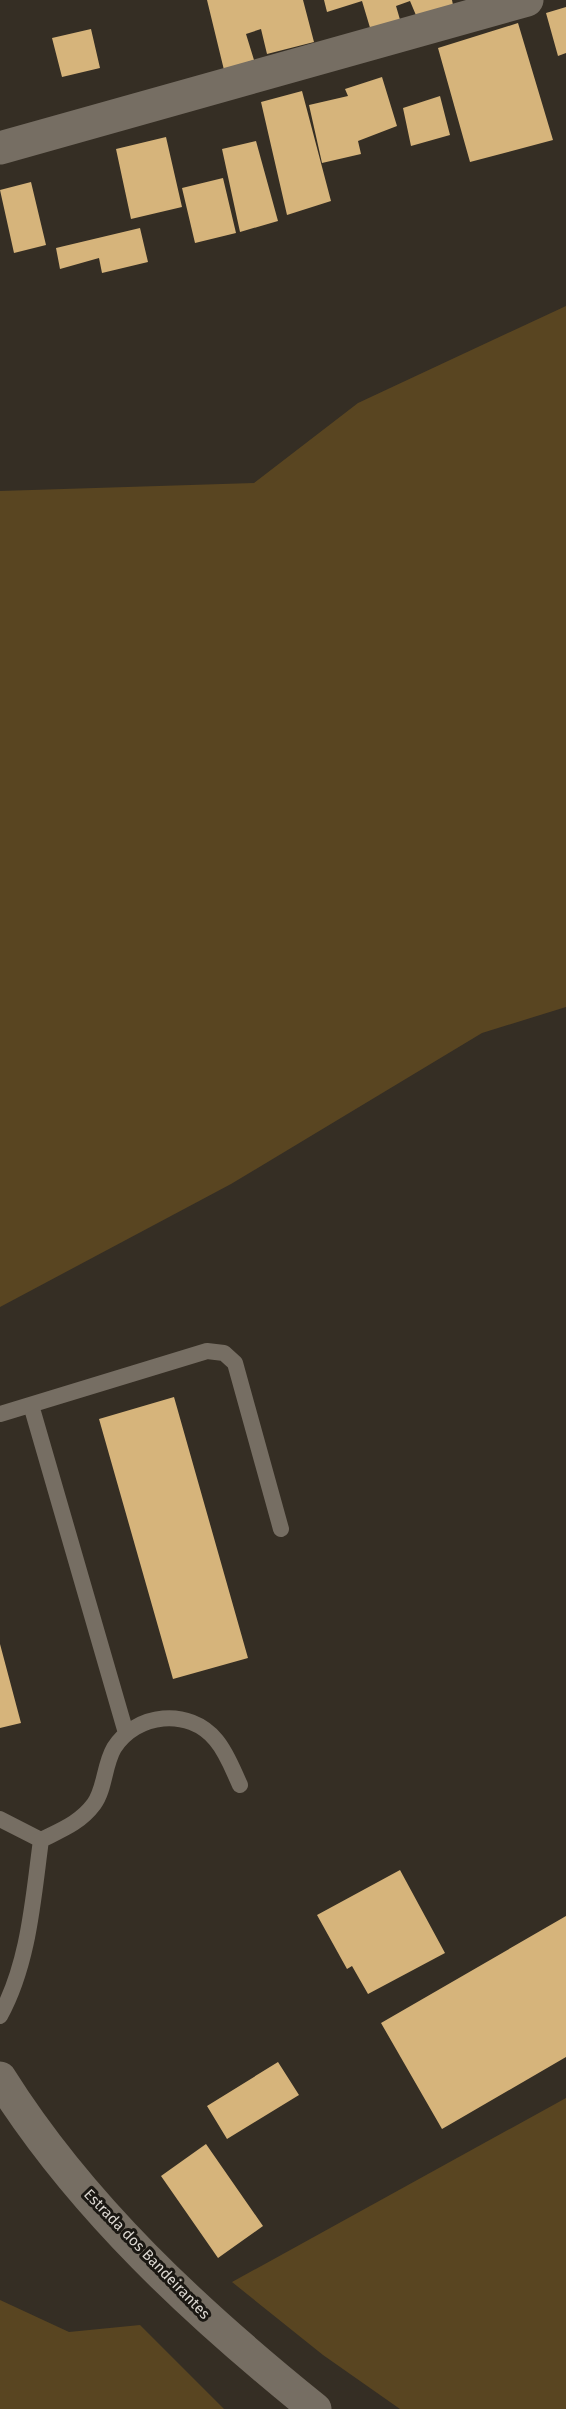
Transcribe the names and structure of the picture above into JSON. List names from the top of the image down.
{
  "streets": {
    "street": ["Estrada dos Bandeirantes"]
  }
}
